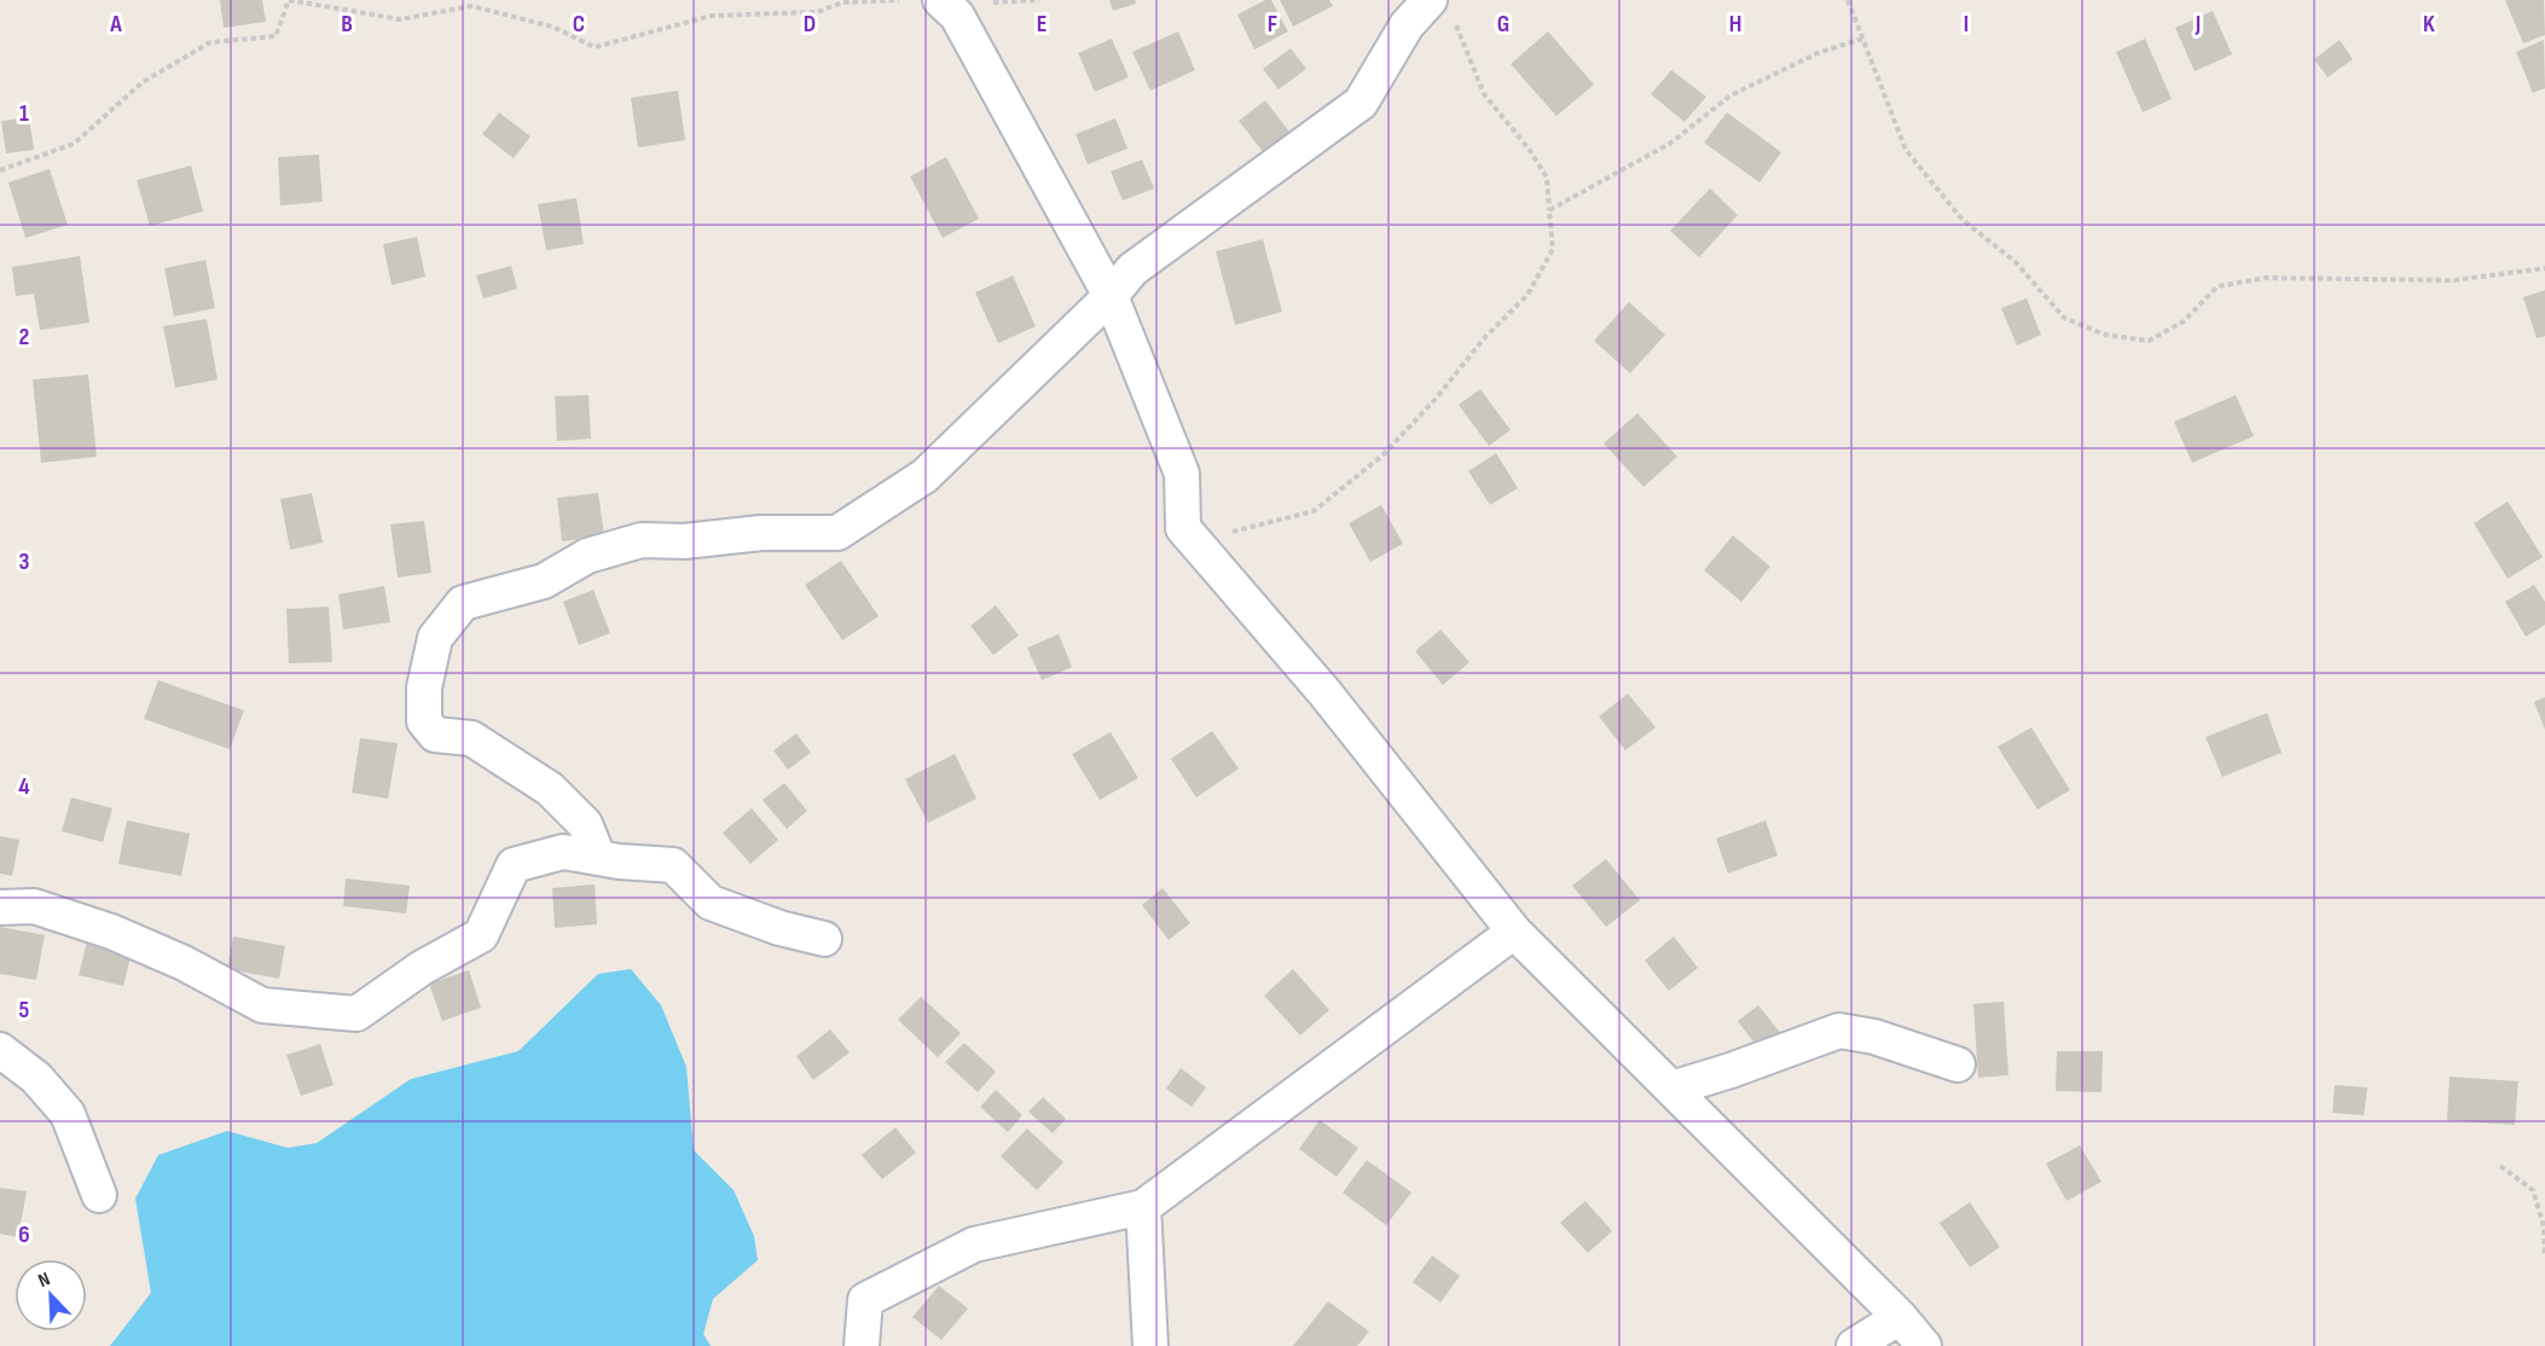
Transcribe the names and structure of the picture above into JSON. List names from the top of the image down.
{
  "north": "top left",
  "grid": {
    "columns": [
      "A",
      "B",
      "C",
      "D",
      "E",
      "F",
      "G",
      "H",
      "I",
      "J",
      "K"
    ],
    "rows": [
      "1",
      "2",
      "3",
      "4",
      "5",
      "6"
    ]
  }
}
